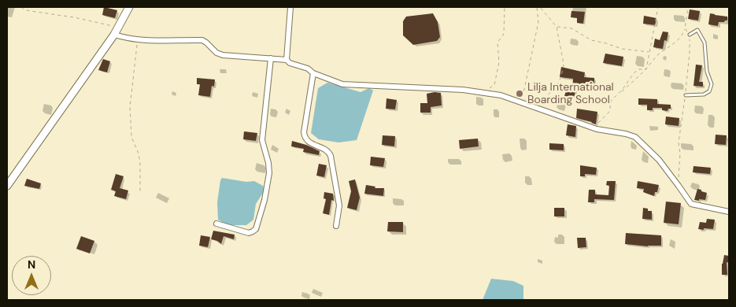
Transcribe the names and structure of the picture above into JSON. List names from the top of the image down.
{
  "places": ["Lilja International Boarding School"],
  "north": "top"
}
